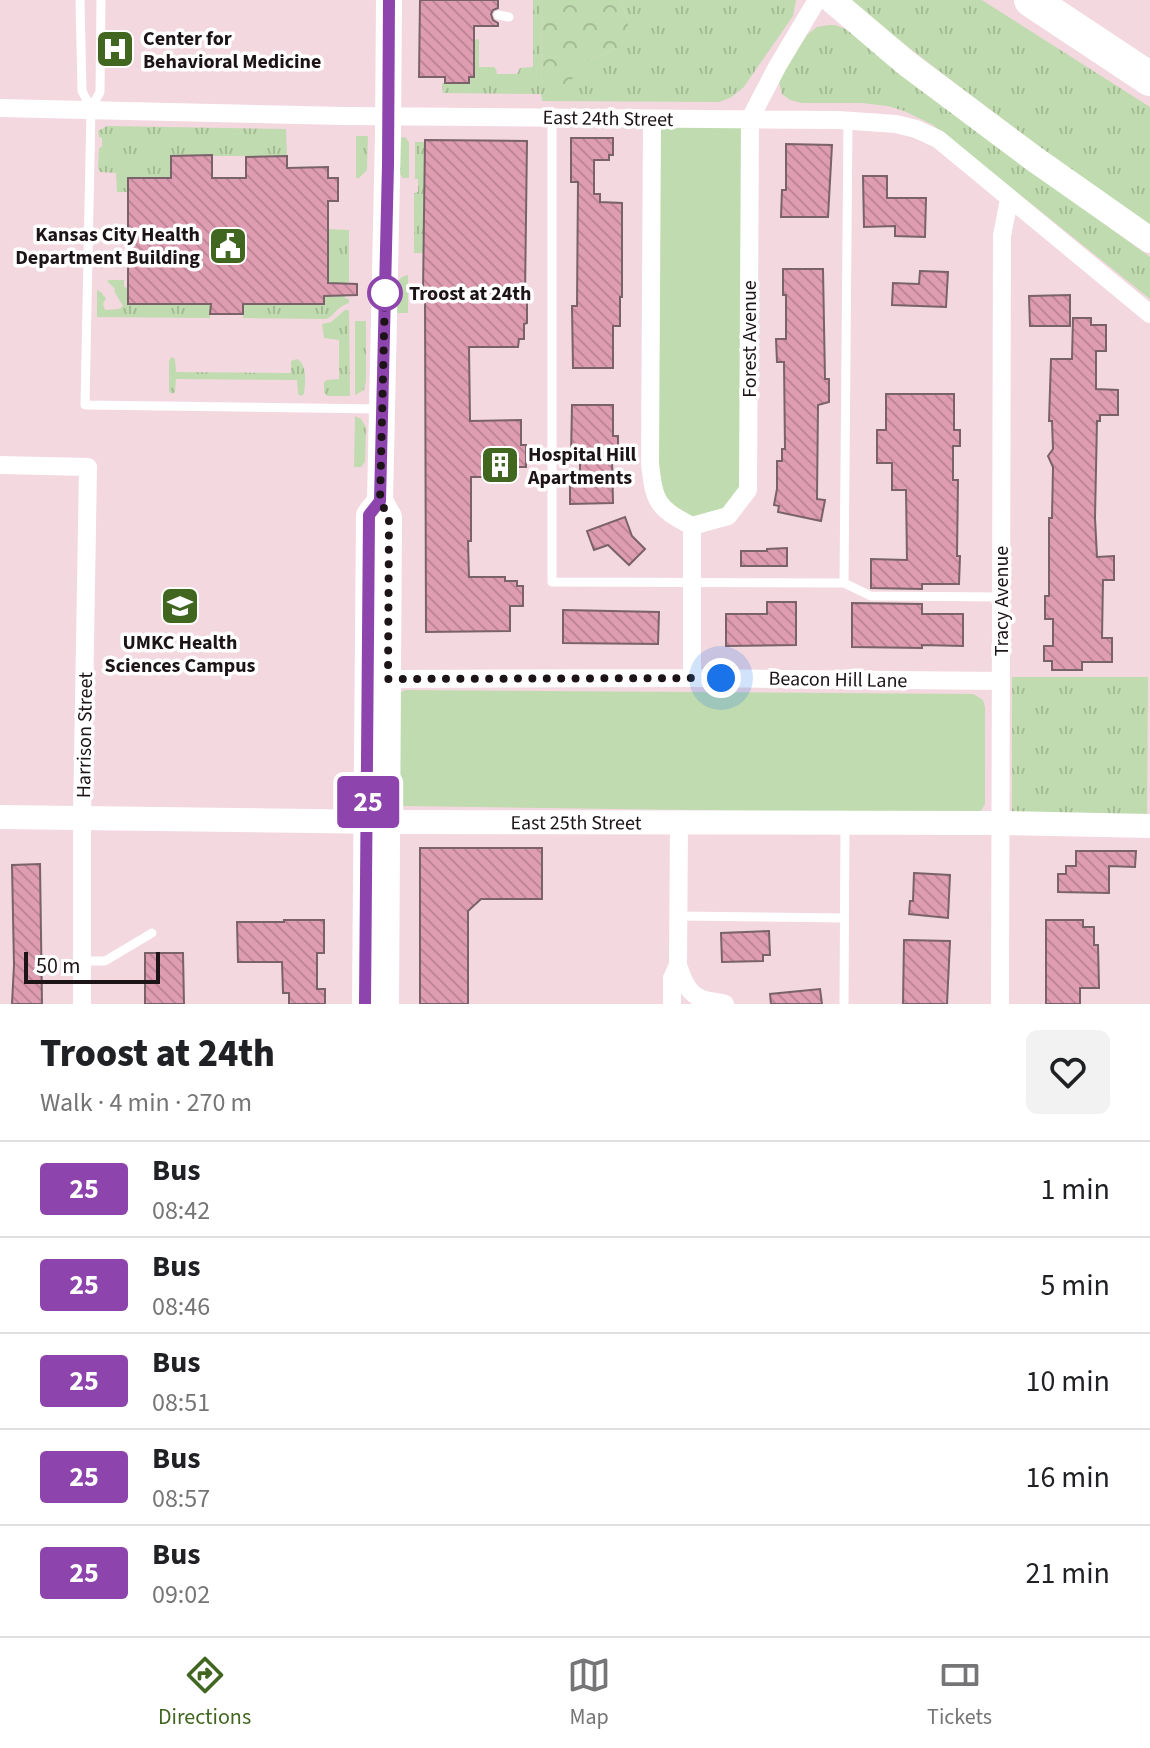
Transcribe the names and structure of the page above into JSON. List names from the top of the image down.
{
  "streets": {
    "street": [
      "East 24th Street",
      "Forest Avenue",
      "Tracy Avenue",
      "Beacon Hill Lane",
      "Harrison Street",
      "East 25th Street"
    ]
  },
  "crossings": [
    ["East 24th Street", "Forest Avenue"],
    ["East 24th Street", "Tracy Avenue"],
    ["Tracy Avenue", "Beacon Hill Lane"],
    ["Tracy Avenue", "East 25th Street"],
    ["Harrison Street", "East 25th Street"]
  ],
  "places": {
    "hospital": ["Center for Behavioral Medicine"],
    "public building": ["Kansas City Health Department Building"],
    "other": ["Troost at 24th"],
    "building": ["Hospital Hill Apartments"],
    "school or university": ["UMKC Health Sciences Campus"]
  },
  "lines": ["bus line 25"],
  "scale_bar": "50 m",
  "page": {
    "on_map": "25",
    "scale": "50 m",
    "heading": ["Troost at 24th", "Walk · 4 min · 270 m"],
    "list": [
      {
        "mark": "25",
        "name": "Bus",
        "note": "08:42",
        "value": "1 min"
      },
      {
        "mark": "25",
        "name": "Bus",
        "note": "08:46",
        "value": "5 min"
      },
      {
        "mark": "25",
        "name": "Bus",
        "note": "08:51",
        "value": "10 min"
      },
      {
        "mark": "25",
        "name": "Bus",
        "note": "08:57",
        "value": "16 min"
      },
      {
        "mark": "25",
        "name": "Bus",
        "note": "09:02",
        "value": "21 min"
      }
    ],
    "tabs": ["Directions", "Map", "Tickets"]
  }
}
